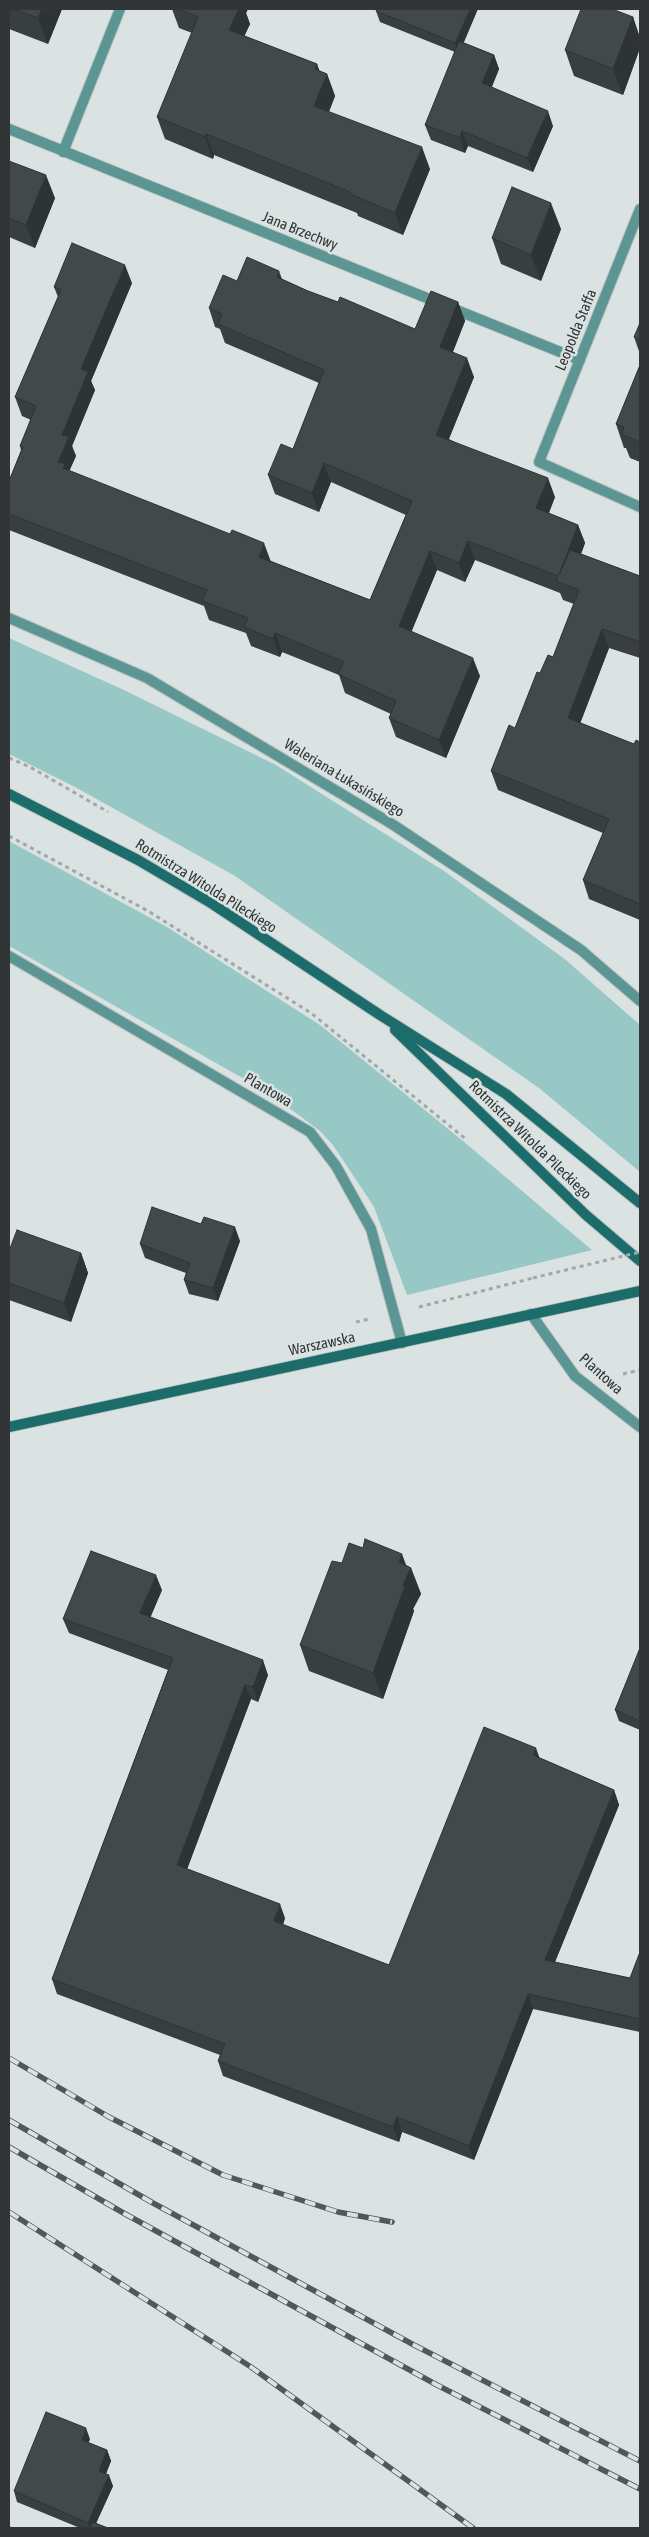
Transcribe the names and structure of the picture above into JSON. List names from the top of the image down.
{
  "streets": {
    "main road": ["Rotmistrza Witolda Pileckiego", "Warszawska"],
    "street": [
      "Jana Brzechwy",
      "Leopolda Staffa",
      "Waleriana Łukasińskiego",
      "Plantowa"
    ]
  },
  "crossings": [
    ["Jana Brzechwy", "Leopolda Staffa"],
    ["Plantowa", "Warszawska"]
  ]
}
